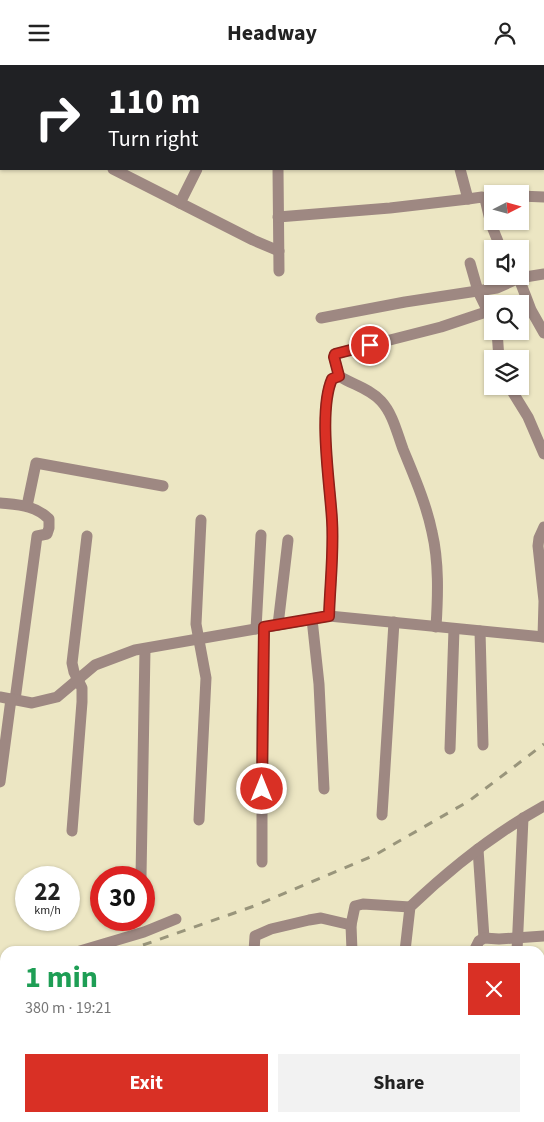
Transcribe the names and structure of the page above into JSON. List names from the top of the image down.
{
  "north": "right",
  "page": {
    "header": "Headway",
    "turn": ["110 m", "Turn right"],
    "speed": "22 km/h",
    "limit": "30",
    "heading": ["1 min", "380 m · 19:21"],
    "buttons": ["Exit", "Share"]
  }
}
